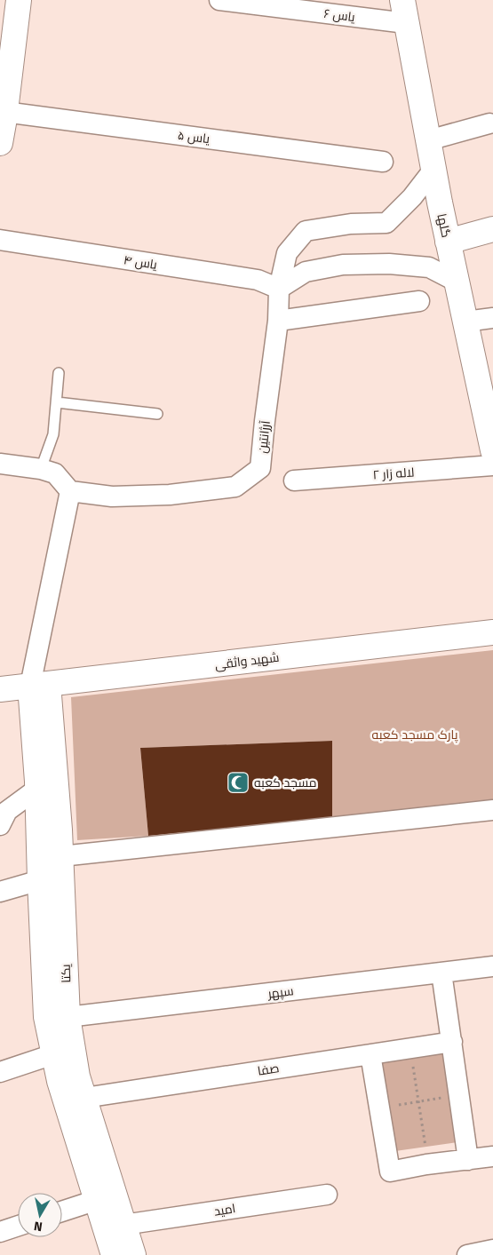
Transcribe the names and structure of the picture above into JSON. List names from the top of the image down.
{
  "streets": {
    "street": [
      "یاس ۶",
      "یاس ۵",
      "گلها",
      "یاس ۴",
      "آرژانتین",
      "لاله زار ۲",
      "شهید واثقی",
      "یکتا",
      "سپهر",
      "صفا",
      "امید"
    ]
  },
  "crossings": [
    ["یاس ۶", "گلها"],
    ["گلها", "آرژانتین"],
    ["یاس ۴", "آرژانتین"],
    ["شهید واثقی", "یکتا"],
    ["یکتا", "سپهر"],
    ["یکتا", "صفا"],
    ["یکتا", "امید"]
  ],
  "parks": ["پارک مسجد کعبه"],
  "places": {
    "mosque": ["مسجد کعبه"]
  },
  "north": "bottom"
}
